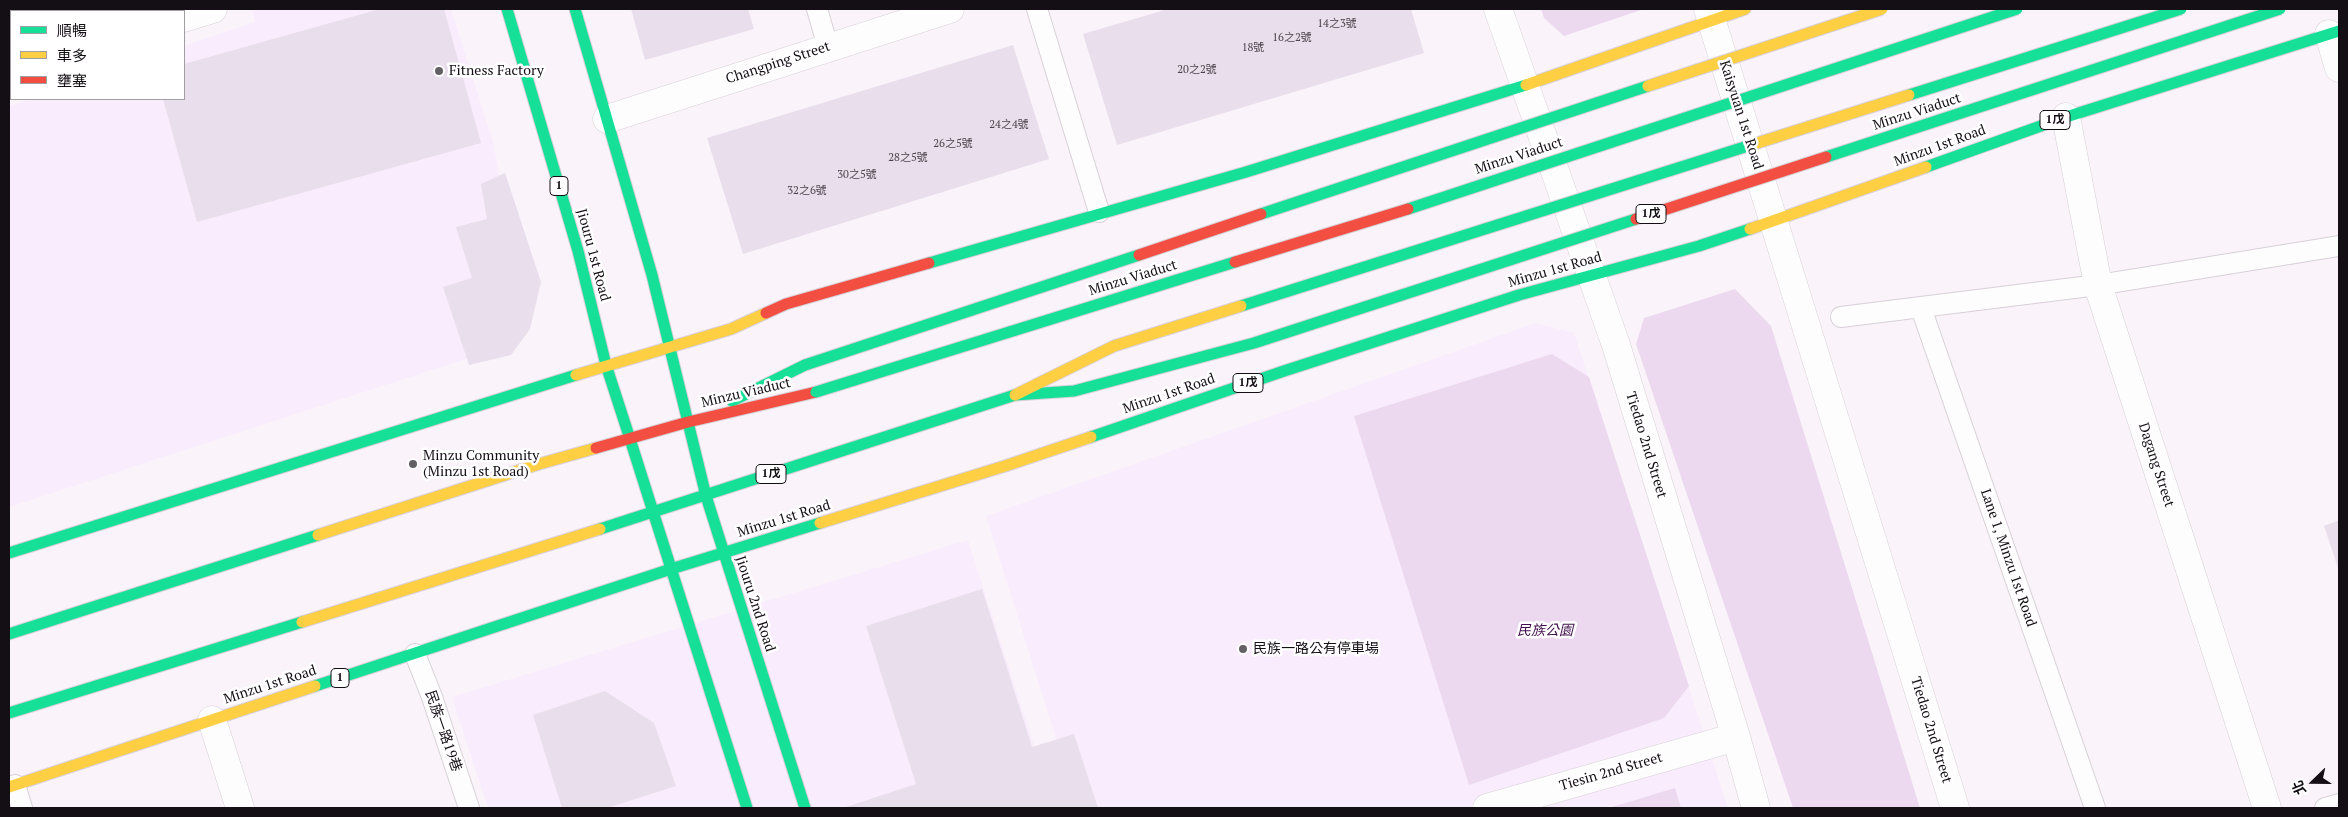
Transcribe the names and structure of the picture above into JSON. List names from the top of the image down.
{
  "streets": {
    "main road": [
      "Minzu Viaduct",
      "1戊",
      "Minzu 1st Road",
      "1",
      "Jiouru 1st Road",
      "Jiouru 2nd Road"
    ],
    "street": [
      "Changping Street",
      "Kaisyuan 1st Road",
      "Tiedao 2nd Street",
      "Dagang Street",
      "Tiesin 2nd Street"
    ],
    "lane": ["Lane 1, Minzu 1st Road", "民族一路19巷"]
  },
  "crossings": [
    ["Minzu Viaduct", "Jiouru 2nd Road"],
    ["Kaisyuan 1st Road", "Minzu 1st Road"],
    ["Kaisyuan 1st Road", "Tiedao 2nd Street"],
    ["Minzu 1st Road", "Tiedao 2nd Street"],
    ["Minzu 1st Road", "Dagang Street"],
    ["Minzu 1st Road", "Jiouru 2nd Road"],
    ["Minzu 1st Road", "民族一路19巷"],
    ["1", "Jiouru 1st Road"],
    ["Tiedao 2nd Street", "Tiesin 2nd Street"]
  ],
  "parks": ["民族公園"],
  "places": ["Fitness Factory", "Minzu Community (Minzu 1st Road)", "民族一路公有停車場"],
  "house_numbers": [
    "14之3號",
    "16之2號",
    "18號",
    "20之2號",
    "24之4號",
    "26之5號",
    "28之5號",
    "30之5號",
    "32之6號"
  ],
  "legend": ["順暢", "車多", "壅塞"],
  "north": "left"
}
